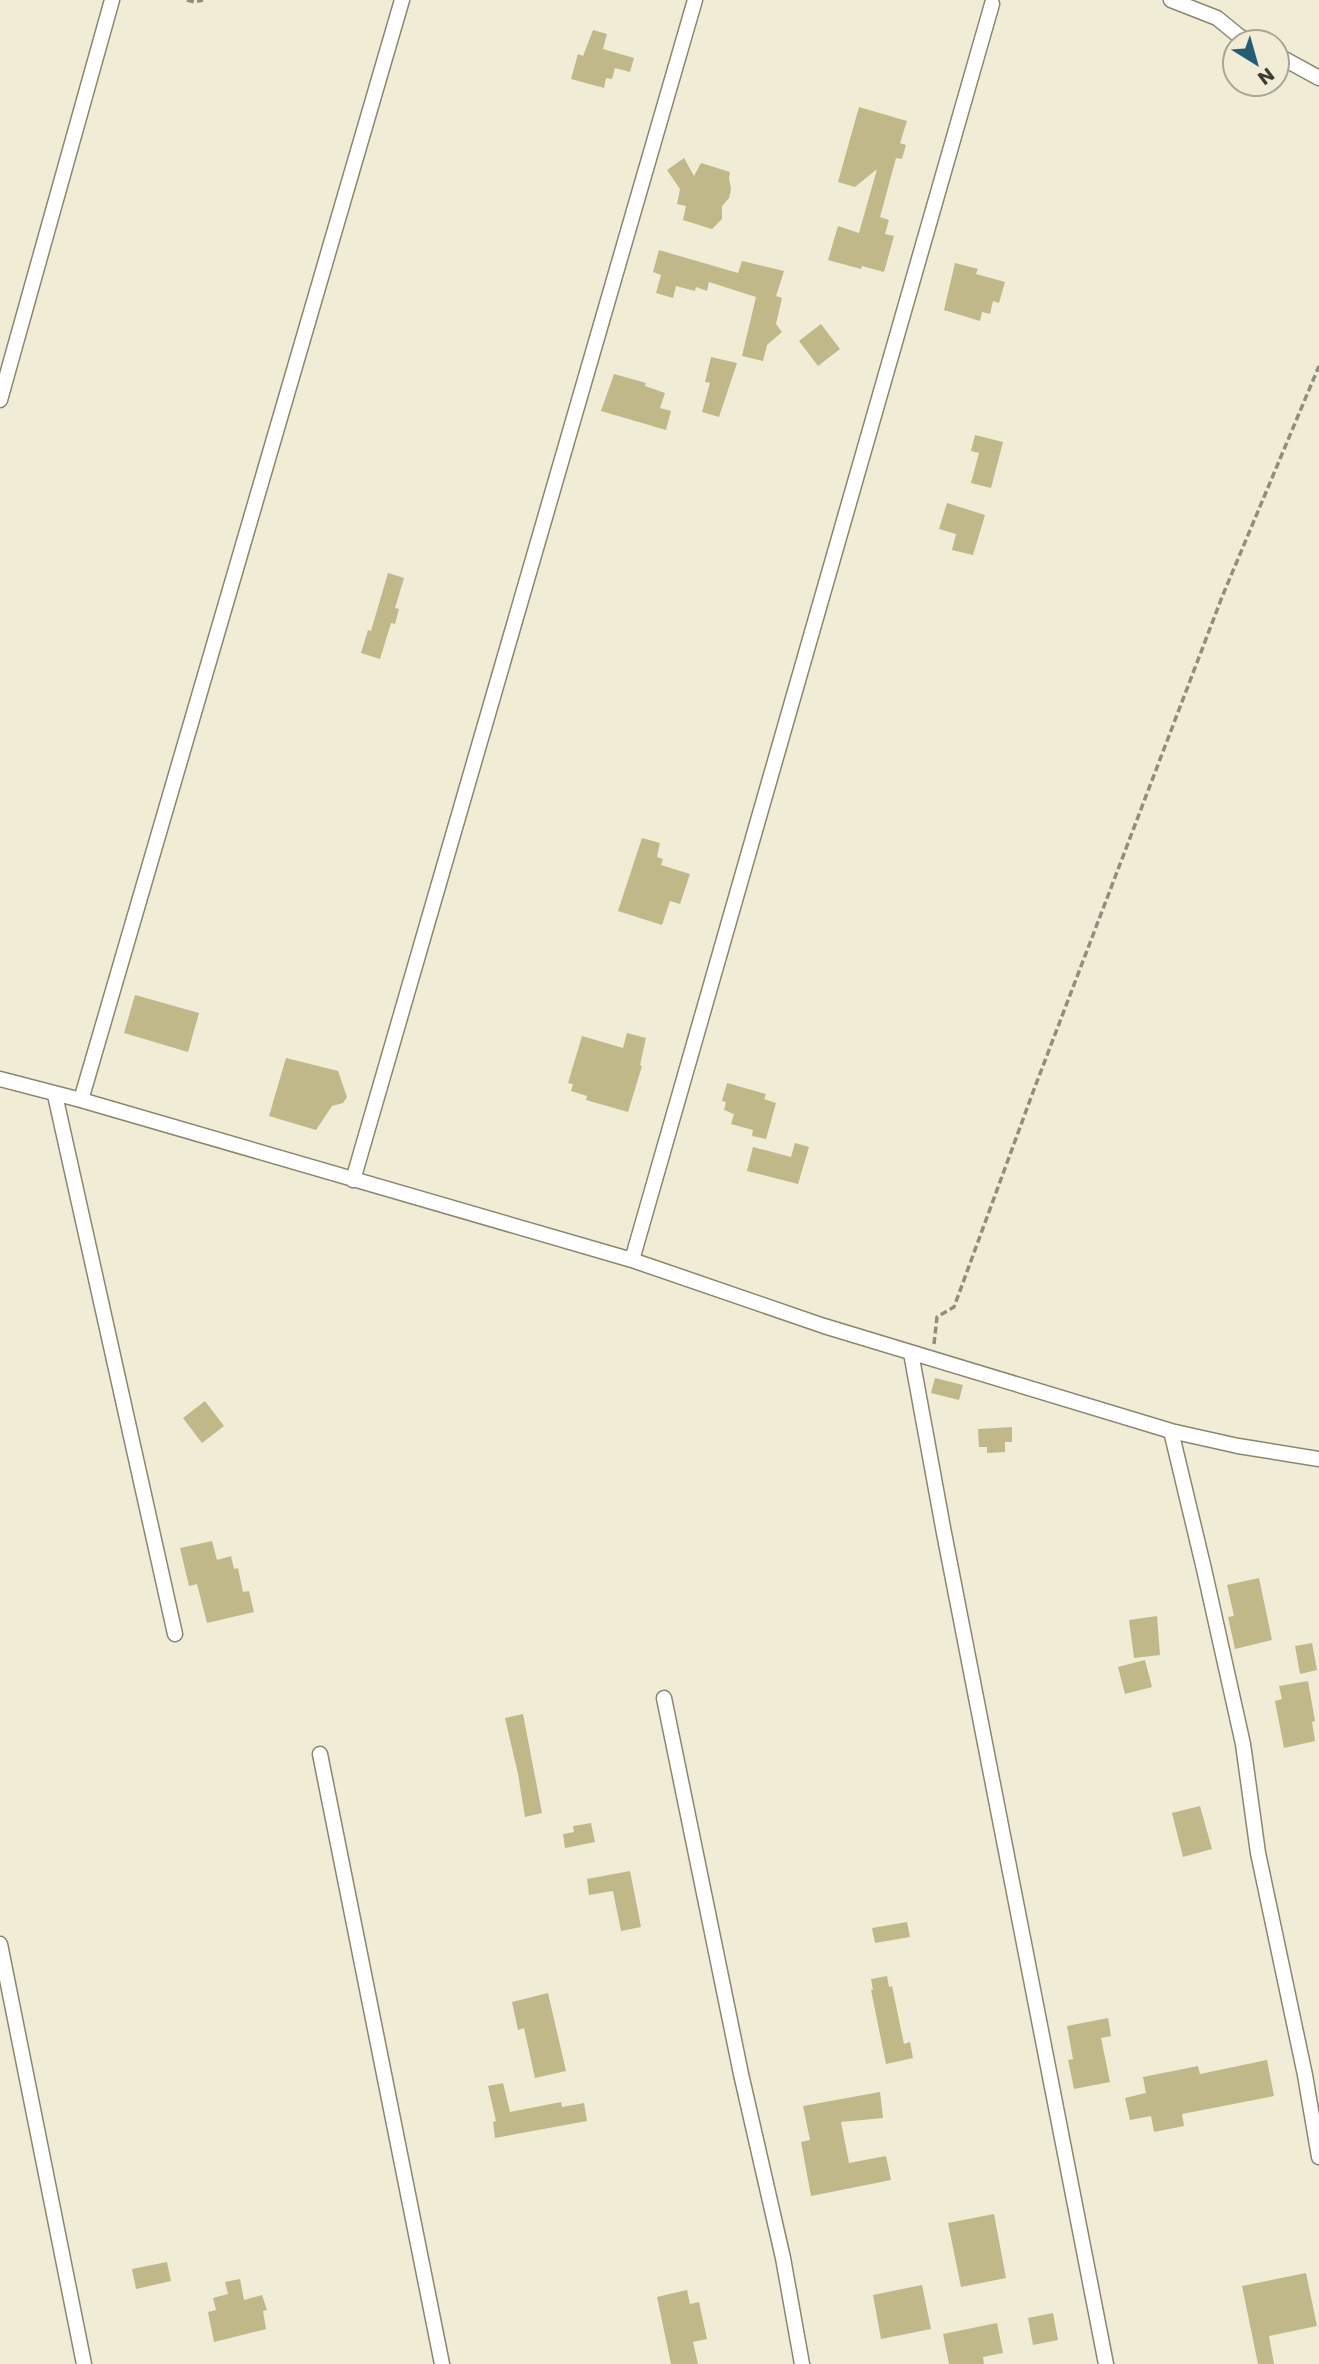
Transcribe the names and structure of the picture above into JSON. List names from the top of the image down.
{
  "north": "bottom right"
}
